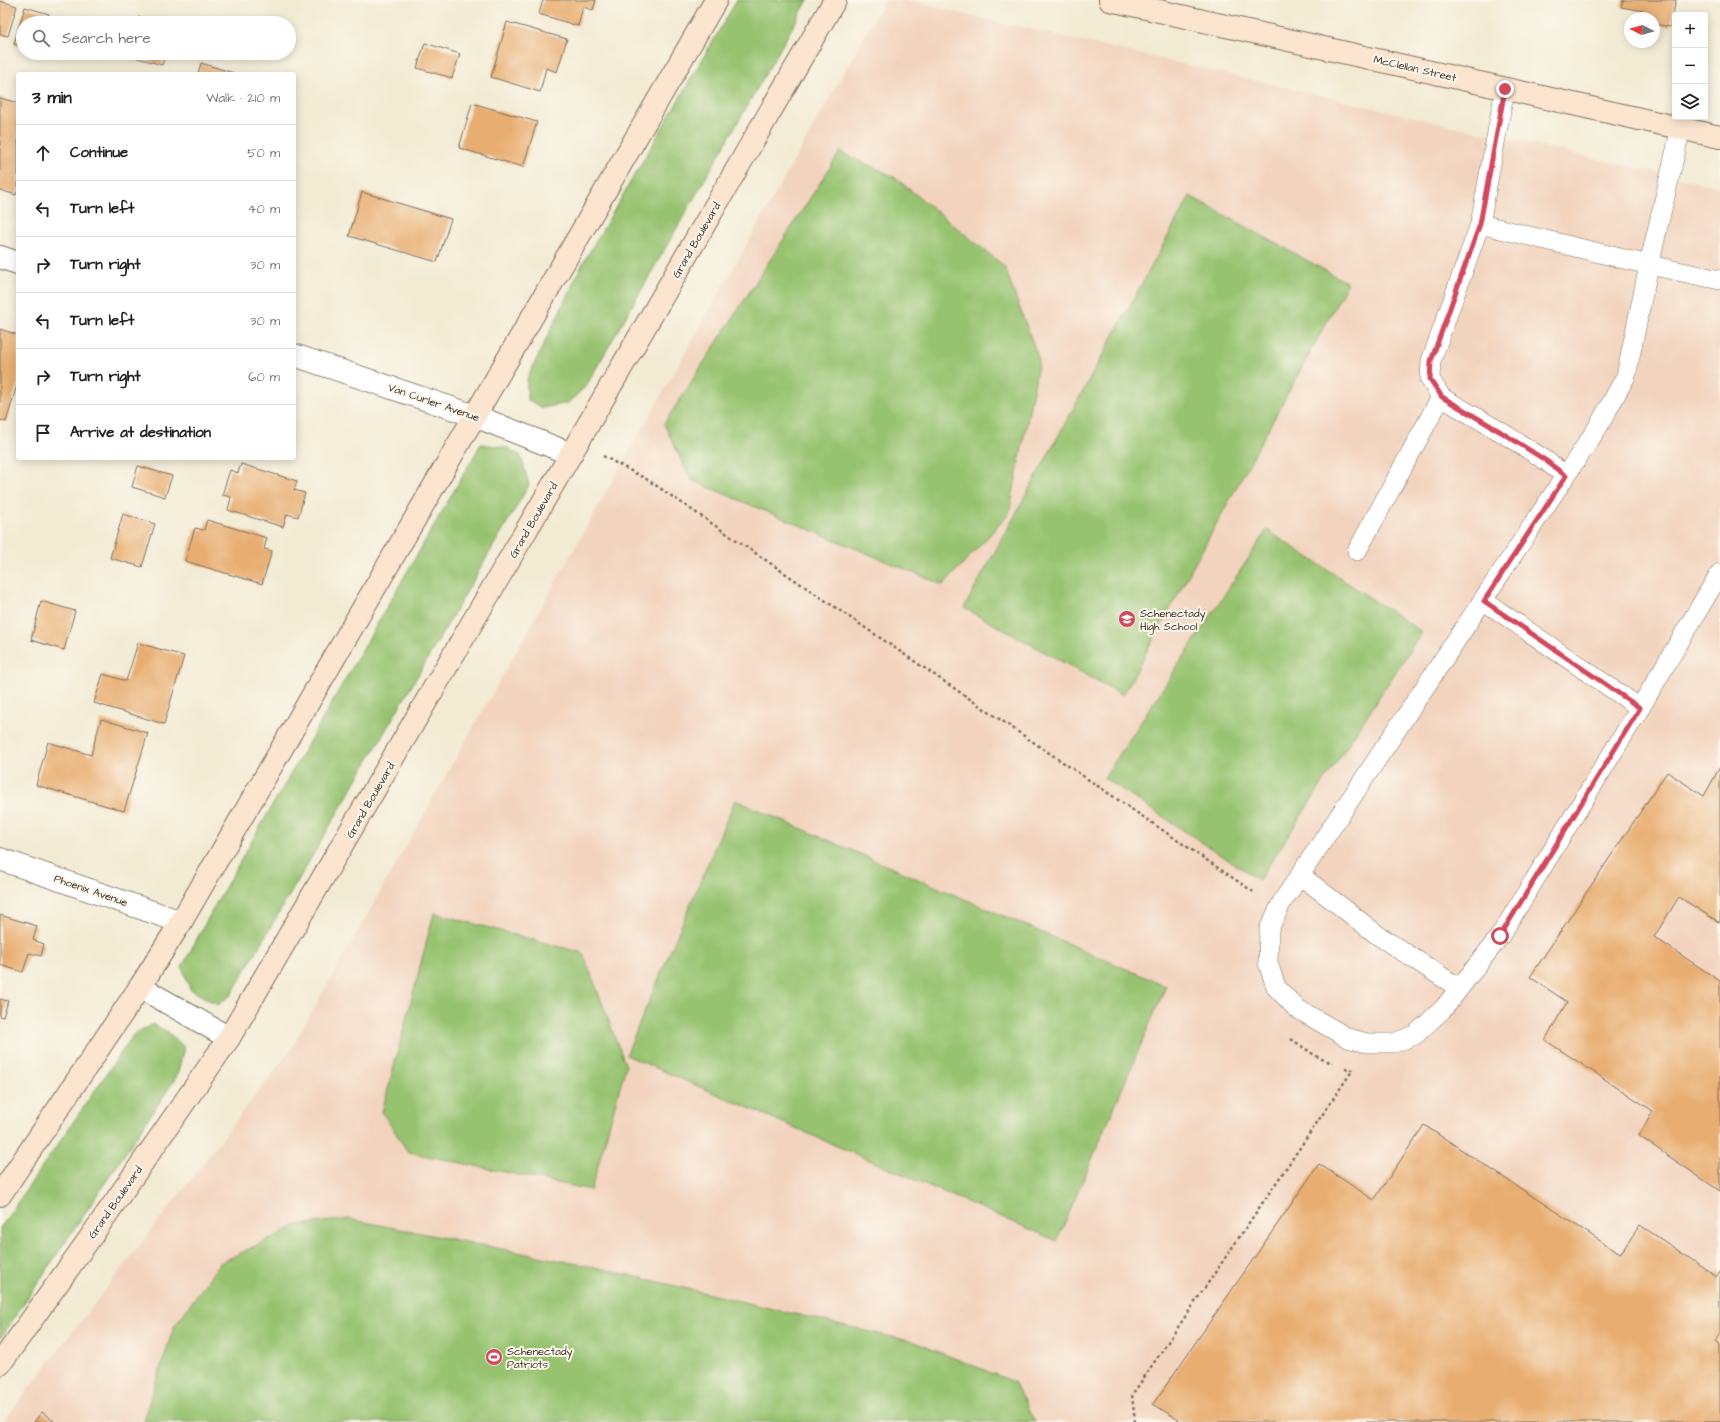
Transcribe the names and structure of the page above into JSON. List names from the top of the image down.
{
  "streets": {
    "street": [
      "McClellan Street",
      "Grand Boulevard",
      "Van Curler Avenue",
      "Phoenix Avenue"
    ]
  },
  "crossings": [
    ["Grand Boulevard", "Van Curler Avenue"]
  ],
  "places": {
    "school or university": ["Schenectady High School"],
    "sports": ["Schenectady Patriots"]
  },
  "north": "left",
  "page": {
    "map_buttons": ["+", "−"],
    "search": "Search here",
    "heading": ["3 min", "Walk · 210 m"],
    "list": [
      ["Continue", "50 m"],
      ["Turn left", "40 m"],
      ["Turn right", "30 m"],
      ["Turn left", "30 m"],
      ["Turn right", "60 m"],
      "Arrive at destination"
    ]
  }
}
